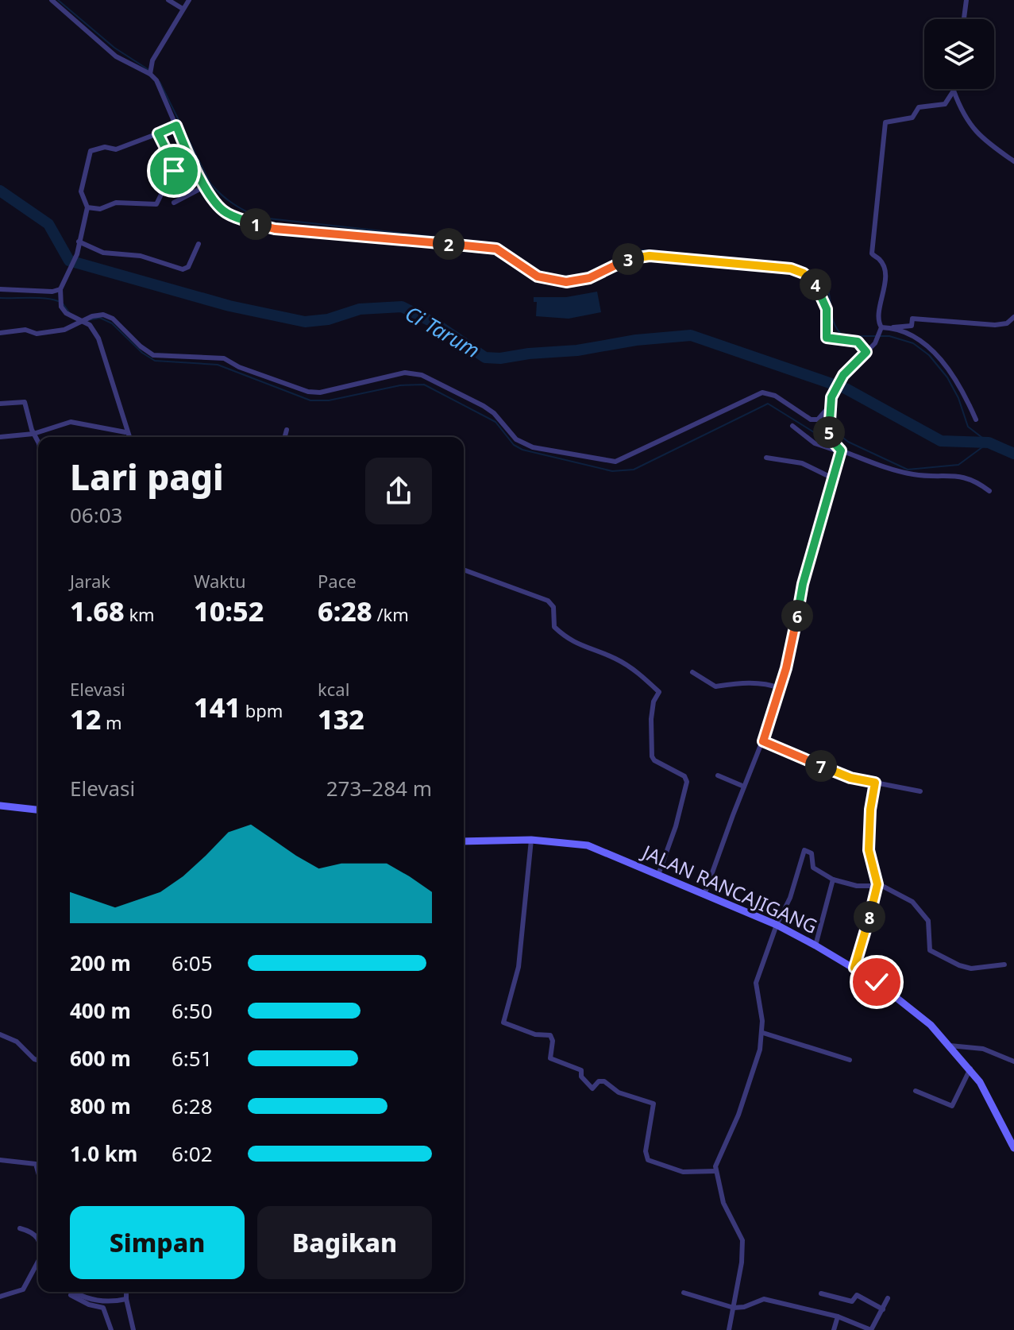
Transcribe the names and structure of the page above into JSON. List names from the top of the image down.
{
  "streets": {
    "main road": ["JALAN RANCAJIGANG"]
  },
  "water": ["Ci Tarum"],
  "page": {
    "pins": [
      "1",
      "2",
      "3",
      "4",
      "5",
      "6",
      "7",
      "8"
    ],
    "heading": ["Lari pagi", "06:03"],
    "stats": [
      ["Jarak", "1.68 km"],
      ["Waktu", "10:52"],
      ["Pace", "6:28 /km"],
      ["Elevasi", "12 m"],
      ["141 bpm"],
      ["kcal", "132"]
    ],
    "chart": ["Elevasi", "273–284 m"],
    "list": [
      {
        "name": "200 m",
        "note": "6:05"
      },
      {
        "name": "400 m",
        "note": "6:50"
      },
      {
        "name": "600 m",
        "note": "6:51"
      },
      {
        "name": "800 m",
        "note": "6:28"
      },
      {
        "name": "1.0 km",
        "note": "6:02"
      }
    ],
    "buttons": ["Simpan", "Bagikan"]
  }
}
